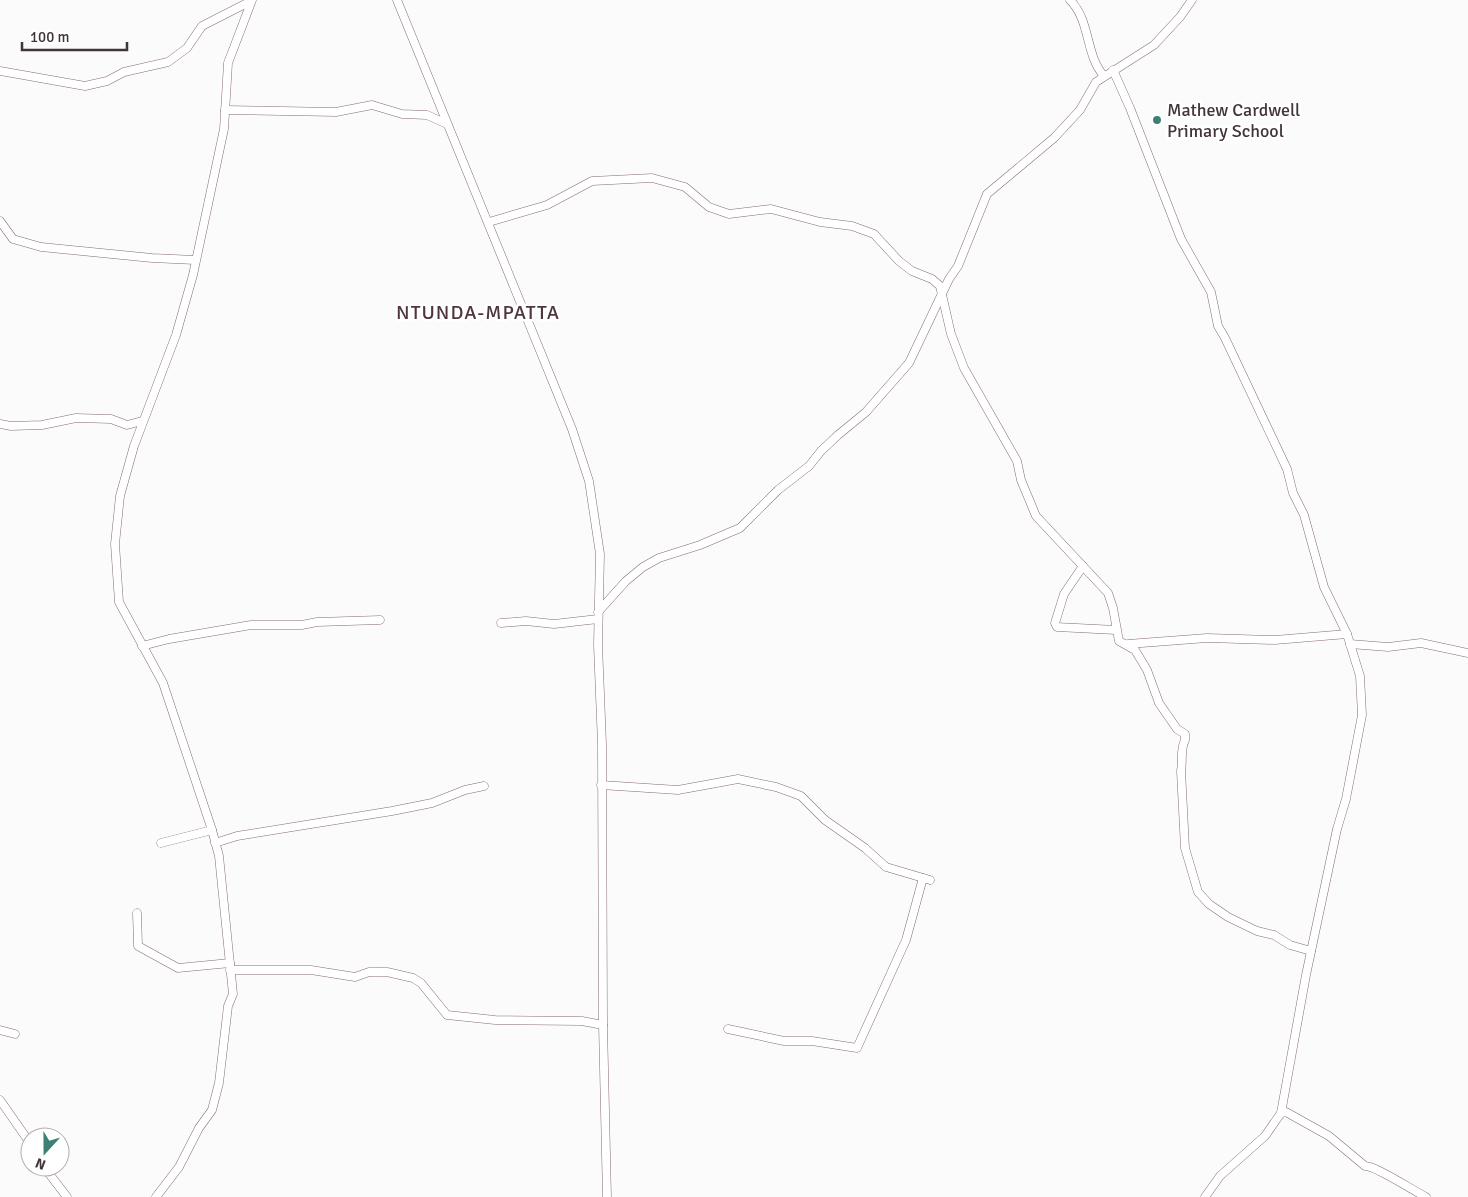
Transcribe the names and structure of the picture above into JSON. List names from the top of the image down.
{
  "districts": ["NTUNDA-MPATTA"],
  "places": ["Mathew Cardwell Primary School"],
  "scale_bar": "100 m",
  "north": "bottom"
}
